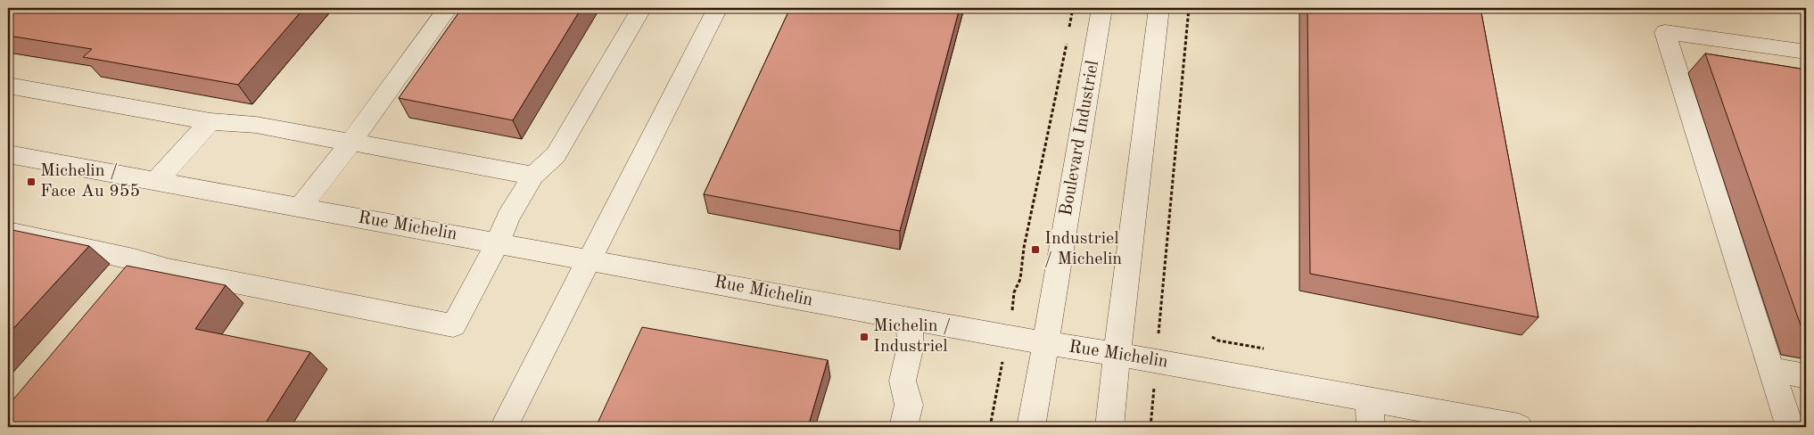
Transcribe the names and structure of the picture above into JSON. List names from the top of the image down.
{
  "streets": {
    "street": ["Boulevard Industriel", "Rue Michelin"]
  },
  "crossings": [
    ["Boulevard Industriel", "Rue Michelin"]
  ],
  "places": {
    "transit": ["Michelin / Face Au 955", "Industriel / Michelin", "Michelin / Industriel"]
  }
}
